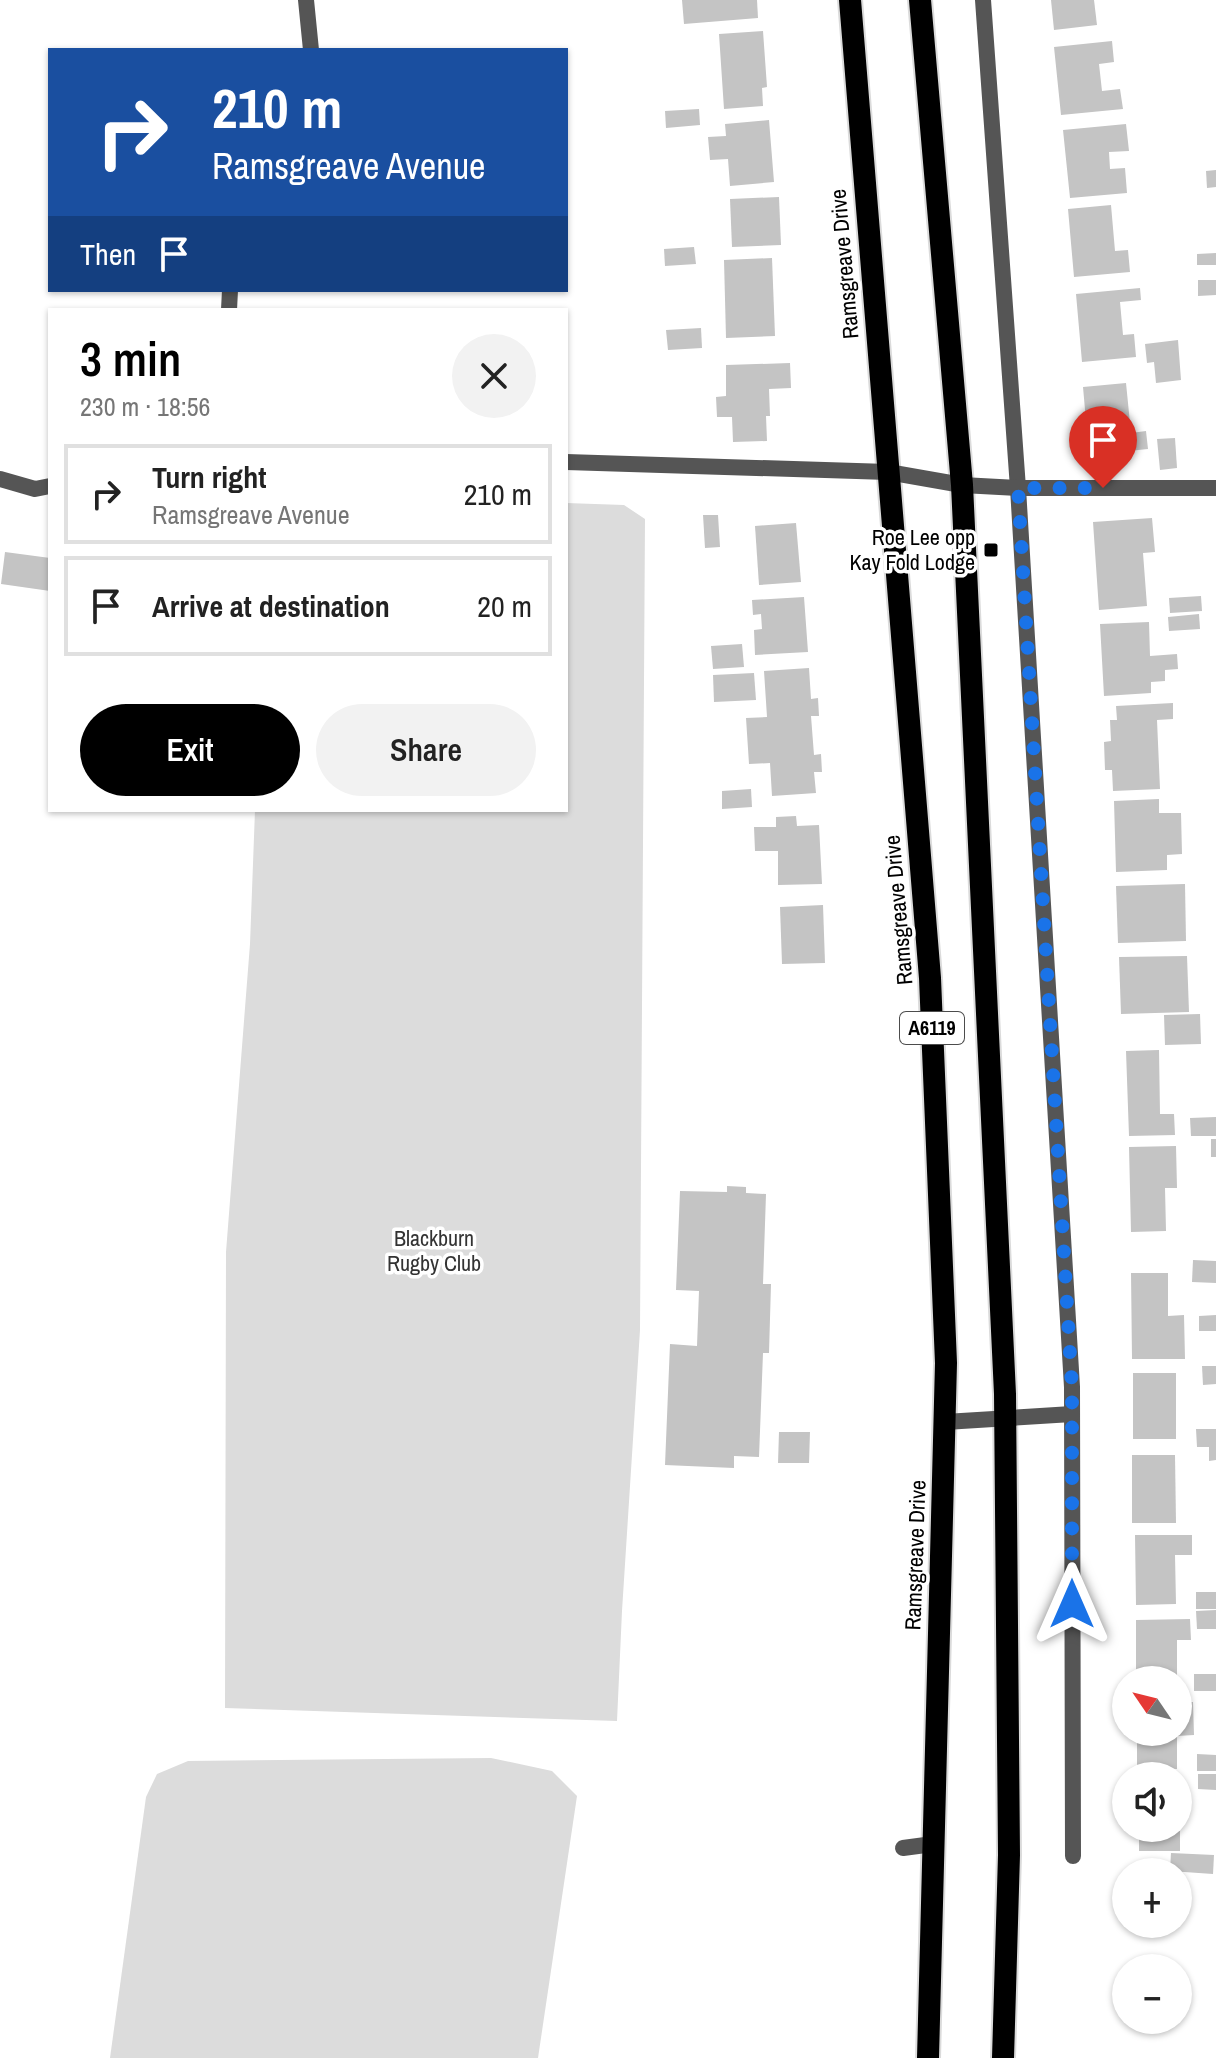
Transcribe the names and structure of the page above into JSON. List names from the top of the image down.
{
  "streets": {
    "highway": ["Ramsgreave Drive", "A6119"]
  },
  "parks": ["Blackburn Rugby Club"],
  "places": {
    "transit": ["Roe Lee opp Kay Fold Lodge"]
  },
  "north": "top left",
  "page": {
    "turn": ["210 m", "Ramsgreave Avenue"],
    "then": "Then",
    "heading": ["3 min", "230 m · 18:56"],
    "list": [
      {
        "name": "Turn right",
        "note": "Ramsgreave Avenue",
        "value": "210 m"
      },
      {
        "name": "Arrive at destination",
        "value": "20 m"
      }
    ],
    "buttons": ["Exit", "Share"],
    "map_buttons": ["+", "−"]
  }
}
